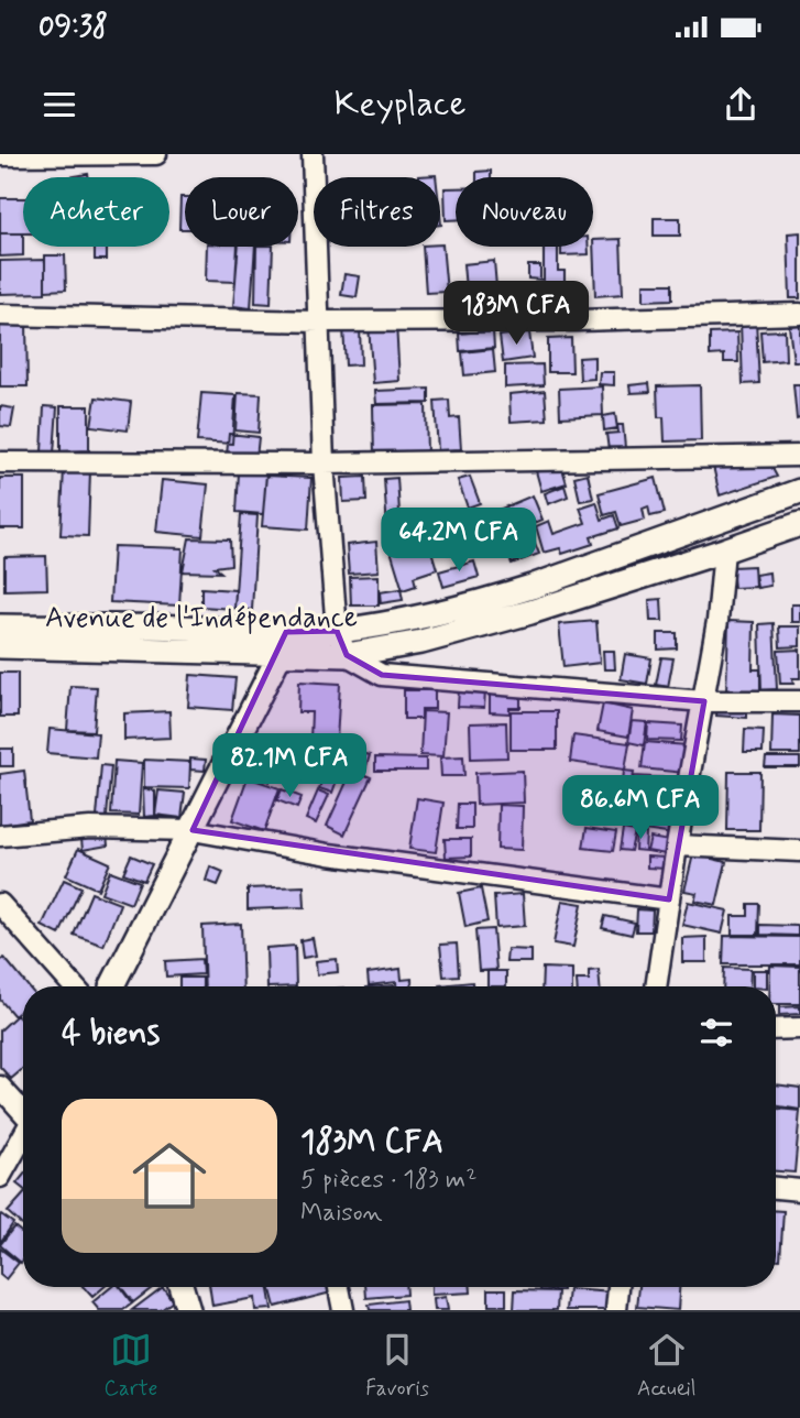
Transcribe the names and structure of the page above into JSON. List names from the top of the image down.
{
  "streets": {
    "street": ["Avenue de l'Indépendance"]
  },
  "page": {
    "status": "09:38",
    "header": "Keyplace",
    "chip": [
      "Acheter",
      "Louer",
      "Filtres",
      "Nouveau"
    ],
    "price": [
      "183M CFA",
      "64.2M CFA",
      "82.1M CFA",
      "86.6M CFA"
    ],
    "heading": "4 biens",
    "list": [
      {
        "name": "183M CFA",
        "note": "5 pièces · 183 m² · Maison"
      }
    ],
    "tabs": ["Carte", "Favoris", "Accueil"]
  }
}
